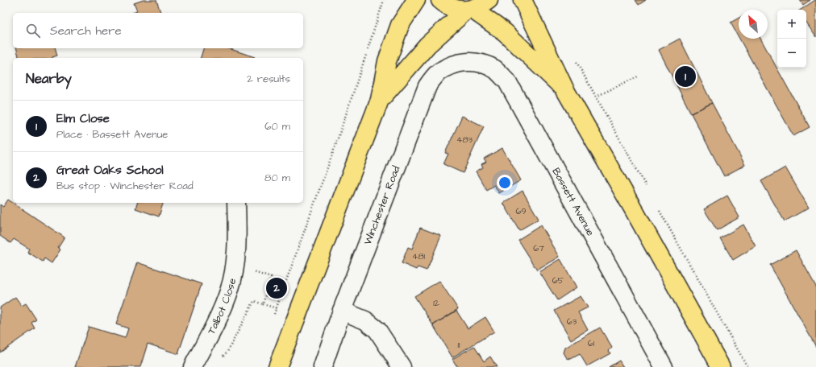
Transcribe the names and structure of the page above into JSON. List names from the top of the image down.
{
  "streets": {
    "street": ["Bassett Avenue", "Winchester Road", "Talbot Close"]
  },
  "crossings": [
    ["Bassett Avenue", "Winchester Road"]
  ],
  "house_numbers": [
    "483",
    "69",
    "67",
    "481",
    "65",
    "12",
    "63",
    "61",
    "11"
  ],
  "north": "top left",
  "page": {
    "map_buttons": ["+", "−"],
    "search": "Search here",
    "heading": ["Nearby", "2 results"],
    "pins": ["1", "2"],
    "list": [
      {
        "mark": "1",
        "name": "Elm Close",
        "note": "Place · Bassett Avenue",
        "value": "60 m"
      },
      {
        "mark": "2",
        "name": "Great Oaks School",
        "note": "Bus stop · Winchester Road",
        "value": "80 m"
      }
    ]
  }
}
